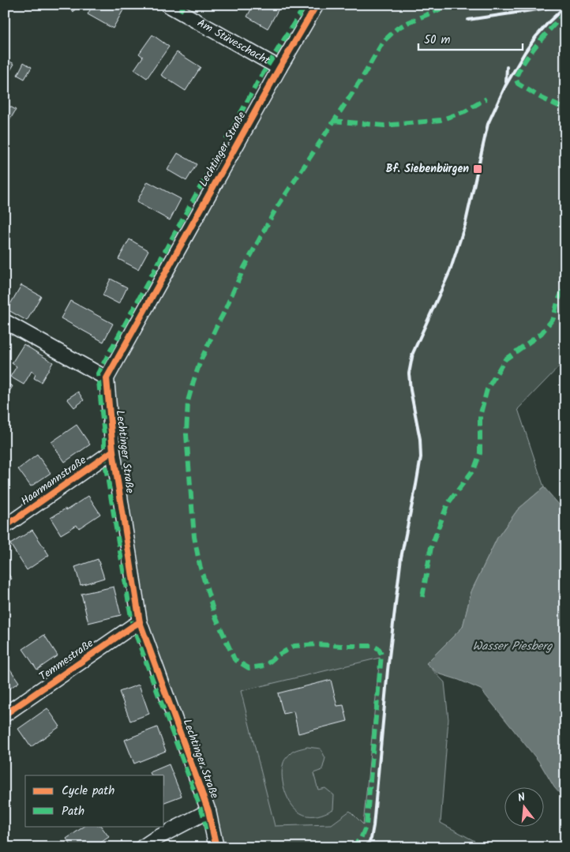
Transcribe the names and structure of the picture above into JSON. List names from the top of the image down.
{
  "streets": {
    "street": [
      "Am Stüveschacht",
      "Lechtinger Straße",
      "Haarmannstraße",
      "Temmestraße"
    ]
  },
  "crossings": [
    ["Am Stüveschacht", "Lechtinger Straße"],
    ["Lechtinger Straße", "Haarmannstraße"],
    ["Lechtinger Straße", "Temmestraße"]
  ],
  "water": ["Wasser Piesberg"],
  "places": {
    "transit": ["Bf. Siebenbürgen"]
  },
  "legend": ["Cycle path", "Path"],
  "scale_bar": "50 m",
  "north": "top"
}
